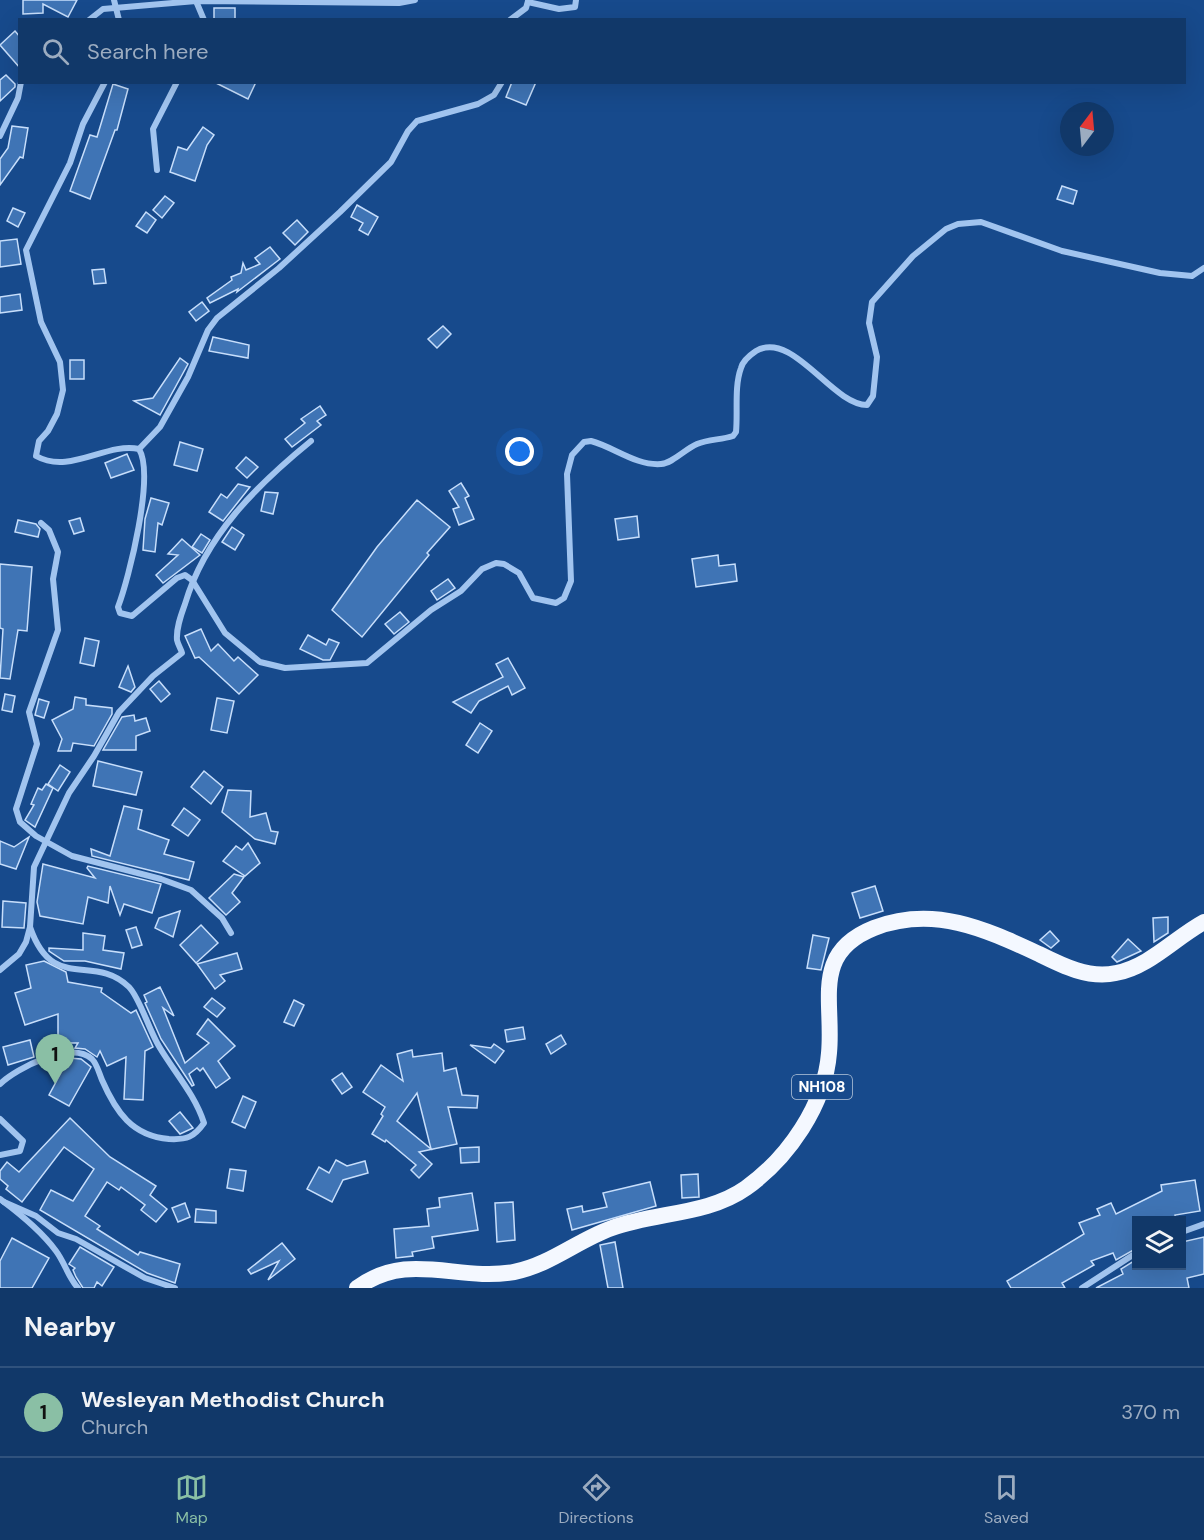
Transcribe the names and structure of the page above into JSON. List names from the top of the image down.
{
  "streets": {
    "highway": ["NH108"]
  },
  "north": "top",
  "page": {
    "search": "Search here",
    "pins": "1",
    "heading": "Nearby",
    "list": [
      {
        "mark": "1",
        "name": "Wesleyan Methodist Church",
        "note": "Church",
        "value": "370 m"
      }
    ],
    "nav": ["Map", "Directions", "Saved"]
  }
}
